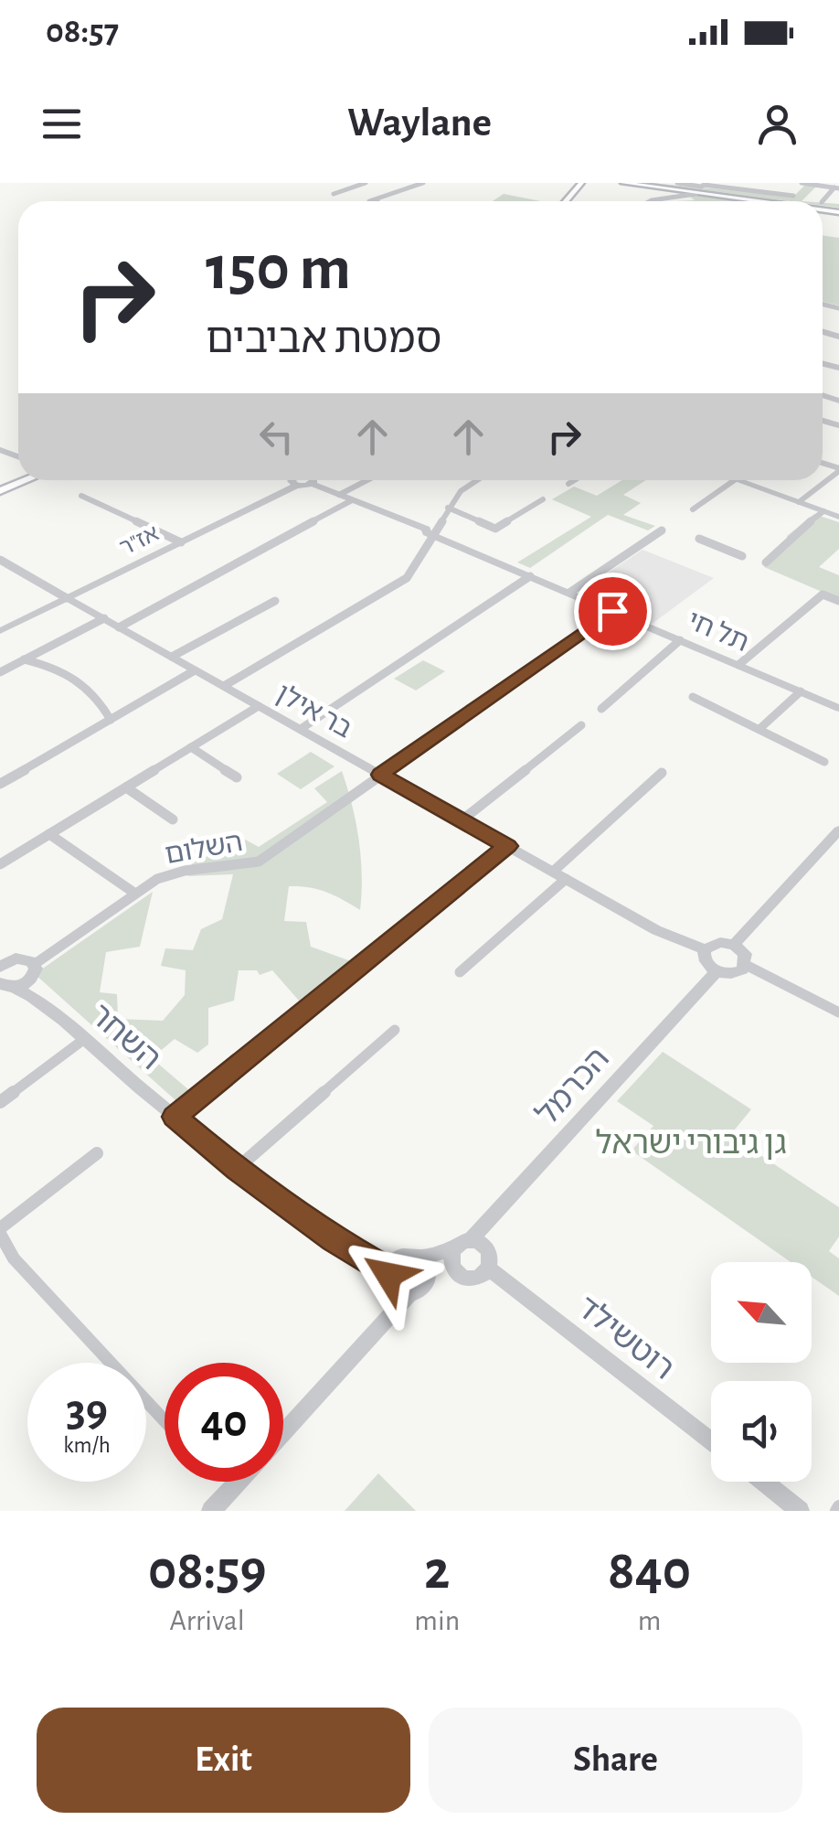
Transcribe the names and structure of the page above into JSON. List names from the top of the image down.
{
  "streets": {
    "street": [
      "אז\"ר",
      "תל חי",
      "בר אילן",
      "השלום",
      "השחר",
      "הכרמל",
      "רוטשילד"
    ]
  },
  "crossings": [
    ["אז\"ר", "בר אילן"],
    ["תל חי", "השלום"],
    ["בר אילן", "השלום"],
    ["בר אילן", "הכרמל"],
    ["השלום", "השחר"],
    ["הכרמל", "רוטשילד"]
  ],
  "parks": ["גן גיבורי ישראל"],
  "north": "top left",
  "page": {
    "status": "08:57",
    "header": "Waylane",
    "turn": ["150 m", "סמטת אביבים"],
    "speed": "39 km/h",
    "limit": "40",
    "eta": [
      "08:59",
      "Arrival",
      "2",
      "min",
      "840",
      "m"
    ],
    "buttons": ["Exit", "Share"]
  }
}
